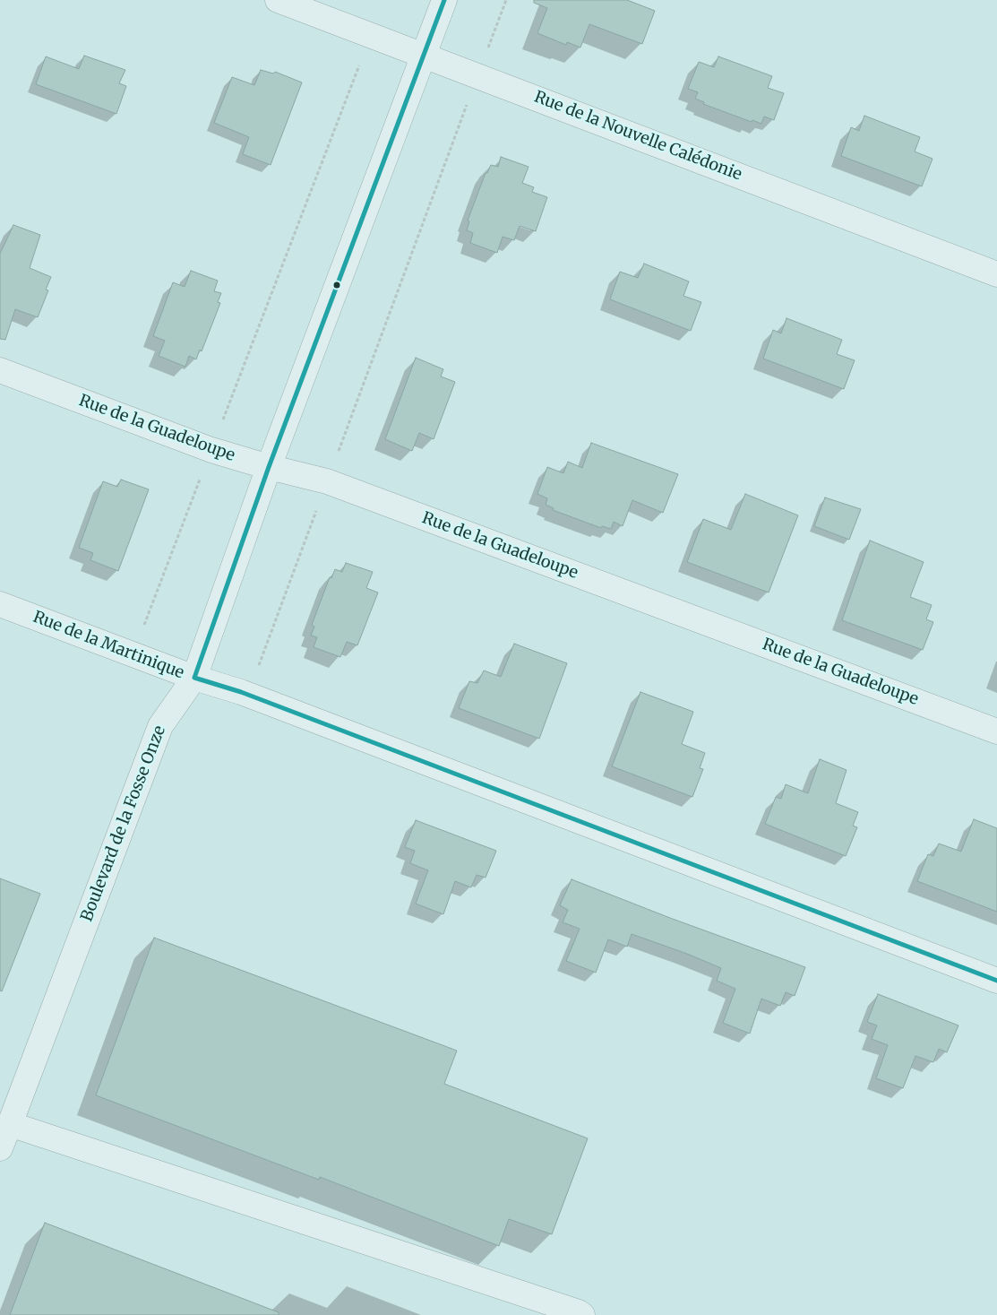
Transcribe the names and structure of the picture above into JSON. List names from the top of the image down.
{
  "streets": {
    "street": [
      "Rue de la Nouvelle Calédonie",
      "Rue de la Guadeloupe",
      "Rue de la Martinique",
      "Boulevard de la Fosse Onze"
    ]
  },
  "crossings": [
    ["Rue de la Nouvelle Calédonie", "Boulevard de la Fosse Onze"],
    ["Rue de la Guadeloupe", "Boulevard de la Fosse Onze"],
    ["Rue de la Martinique", "Boulevard de la Fosse Onze"]
  ]
}
